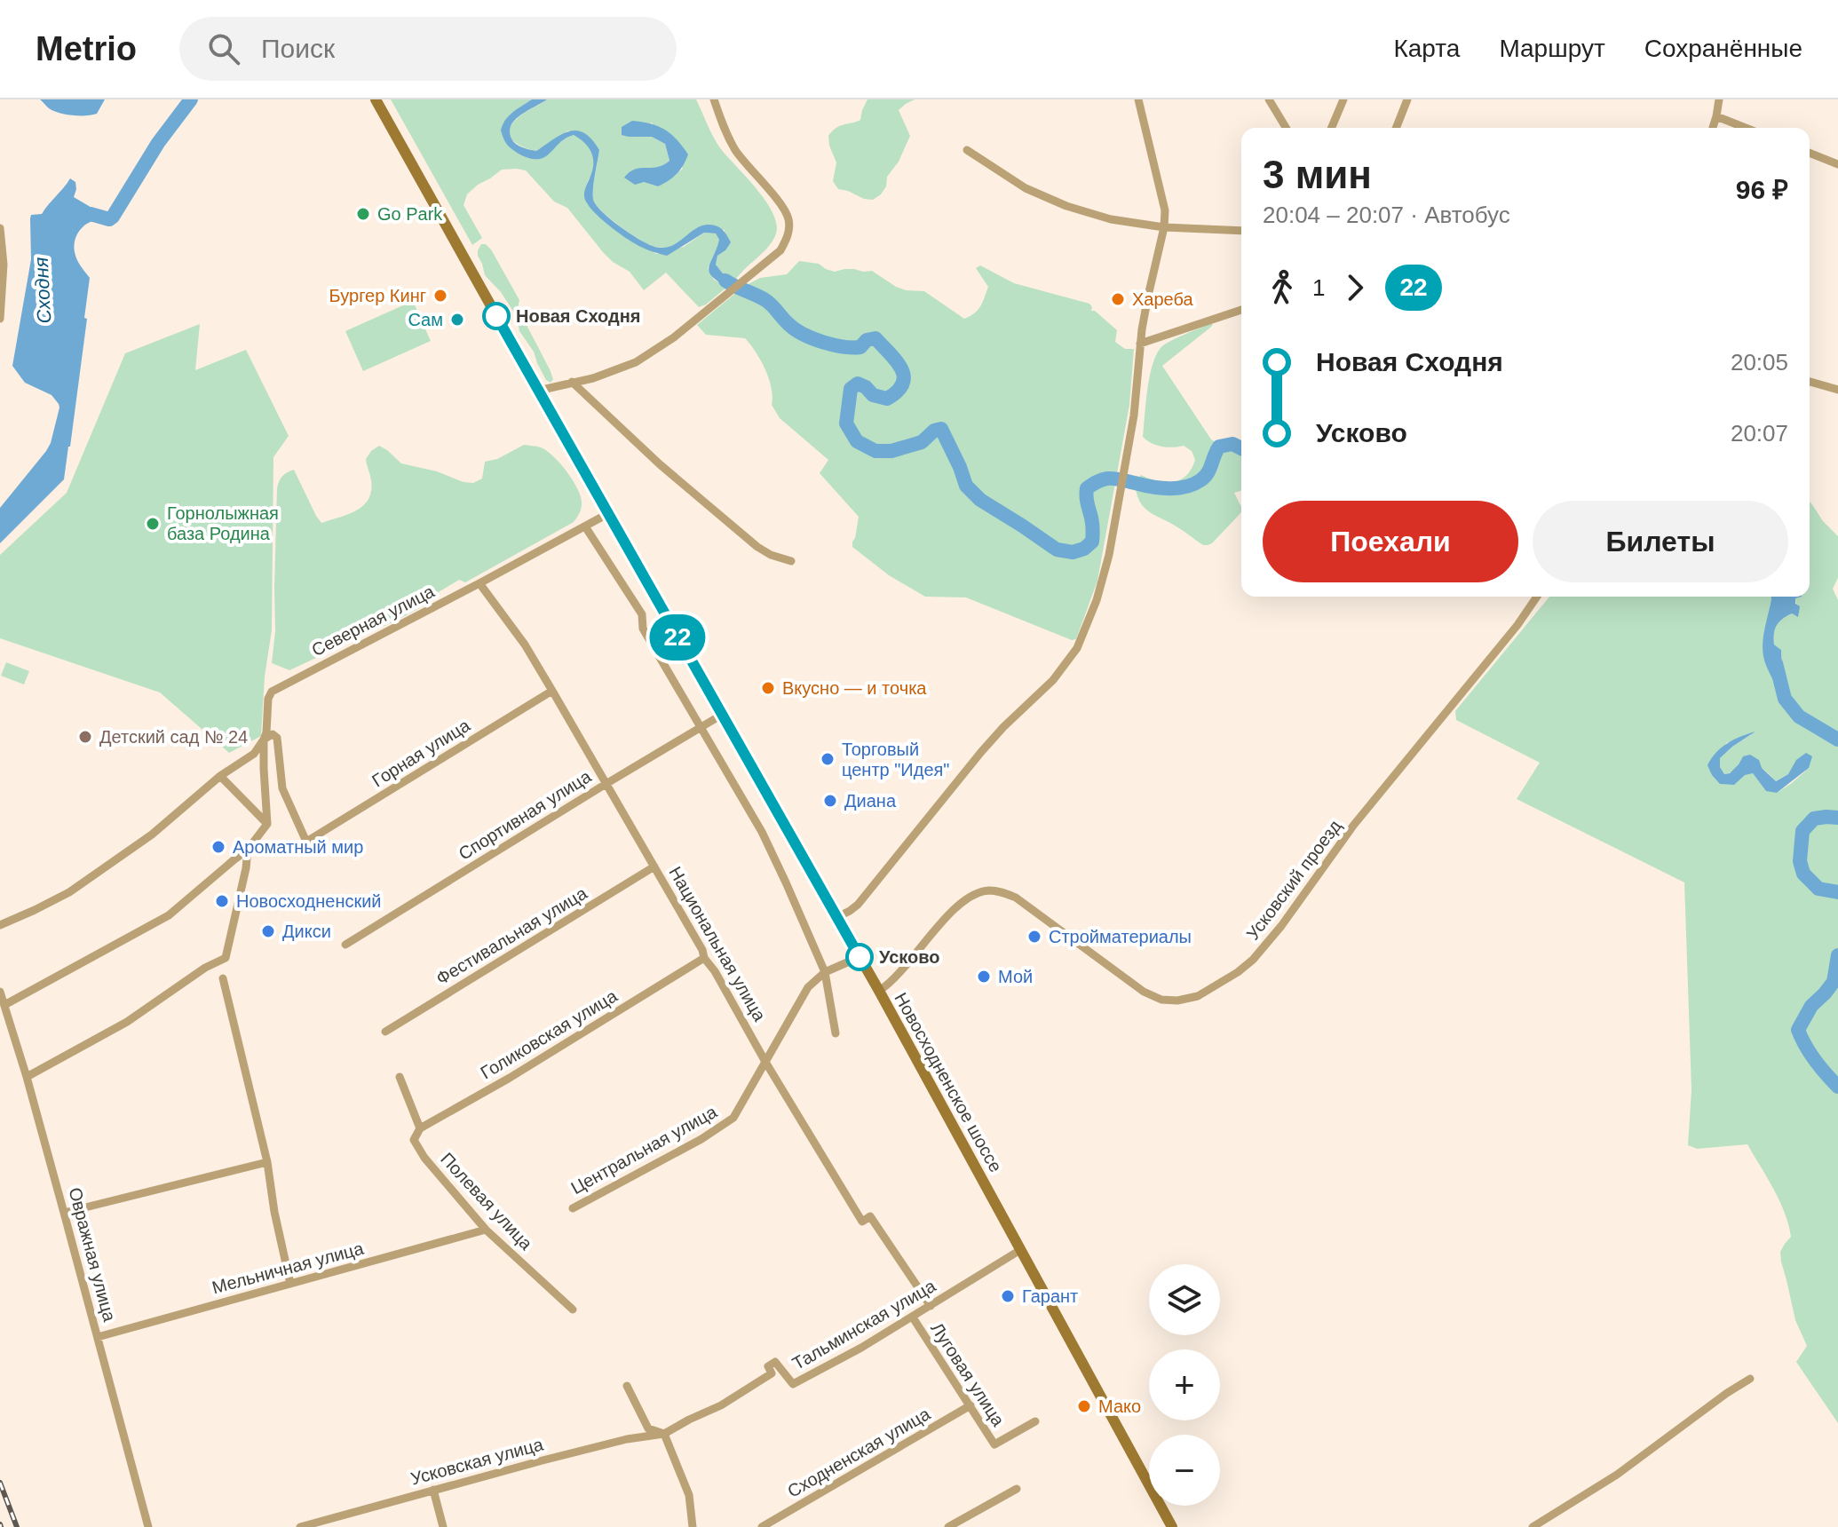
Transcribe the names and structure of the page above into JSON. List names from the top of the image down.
{
  "streets": {
    "main road": ["Новосходненское шоссе"],
    "street": [
      "Северная улица",
      "Горная улица",
      "Спортивная улица",
      "Усковский проезд",
      "Фестивальная улица",
      "Национальная улица",
      "Голиковская улица",
      "Центральная улица",
      "Полевая улица",
      "Овражная улица",
      "Мельничная улица",
      "Тальминская улица",
      "Луговая улица",
      "Сходненская улица",
      "Усковская улица"
    ]
  },
  "crossings": [
    ["Северная улица", "Горная улица"],
    ["Северная улица", "Национальная улица"],
    ["Северная улица", "Новосходненское шоссе"],
    ["Горная улица", "Национальная улица"],
    ["Спортивная улица", "Национальная улица"],
    ["Спортивная улица", "Новосходненское шоссе"],
    ["Усковский проезд", "Новосходненское шоссе"],
    ["Фестивальная улица", "Национальная улица"],
    ["Национальная улица", "Голиковская улица"],
    ["Национальная улица", "Центральная улица"],
    ["Национальная улица", "Тальминская улица"],
    ["Голиковская улица", "Полевая улица"],
    ["Новосходненское шоссе", "Центральная улица"],
    ["Новосходненское шоссе", "Тальминская улица"],
    ["Полевая улица", "Мельничная улица"],
    ["Овражная улица", "Мельничная улица"],
    ["Тальминская улица", "Луговая улица"],
    ["Тальминская улица", "Усковская улица"],
    ["Луговая улица", "Сходненская улица"]
  ],
  "water": ["Сходня"],
  "places": [
    "Go Park",
    "Бургер Кинг",
    "Хареба",
    "Новая Сходня",
    "Сам",
    "Горнолыжная база Родина",
    "Вкусно — и точка",
    "Детский сад № 24",
    "Торговый центр \"Идея\"",
    "Диана",
    "Ароматный мир",
    "Новосходненский",
    "Дикси",
    "Стройматериалы",
    "Усково",
    "Мой",
    "Гарант",
    "Мако"
  ],
  "lines": ["bus line 22"],
  "page": {
    "header": "Metrio",
    "search": "Поиск",
    "nav": ["Карта", "Маршрут", "Сохранённые"],
    "on_map": "22",
    "heading": ["3 мин", "20:04 – 20:07 · Автобус", "96 ₽"],
    "legs": ["1", "22"],
    "list": [
      {
        "name": "Новая Сходня",
        "value": "20:05"
      },
      {
        "name": "Усково",
        "value": "20:07"
      }
    ],
    "buttons": ["Поехали", "Билеты"],
    "map_buttons": ["+", "−"]
  }
}
